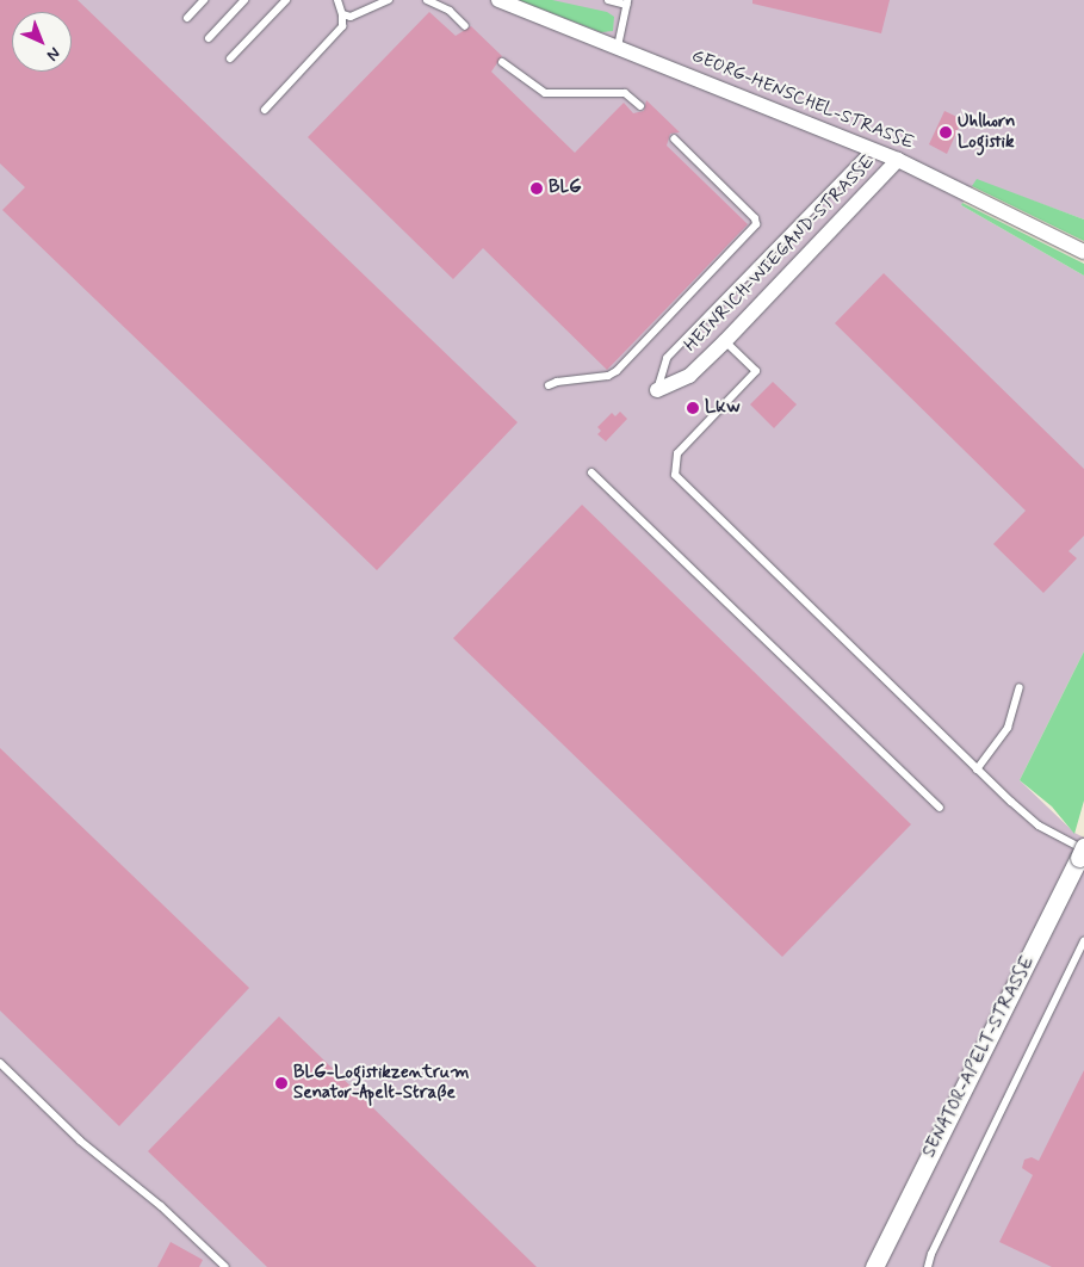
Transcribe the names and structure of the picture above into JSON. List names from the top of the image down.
{
  "streets": {
    "street": ["GEORG-HENSCHEL-STRASSE", "HEINRICH-WIEGAND-STRASSE", "SENATOR-APELT-STRASSE"]
  },
  "crossings": [
    ["GEORG-HENSCHEL-STRASSE", "HEINRICH-WIEGAND-STRASSE"]
  ],
  "places": [
    "Uhlhorn Logistik",
    "BLG",
    "Lkw",
    "BLG-Logistikzentrum Senator-Apelt-Straße"
  ],
  "north": "bottom right"
}
